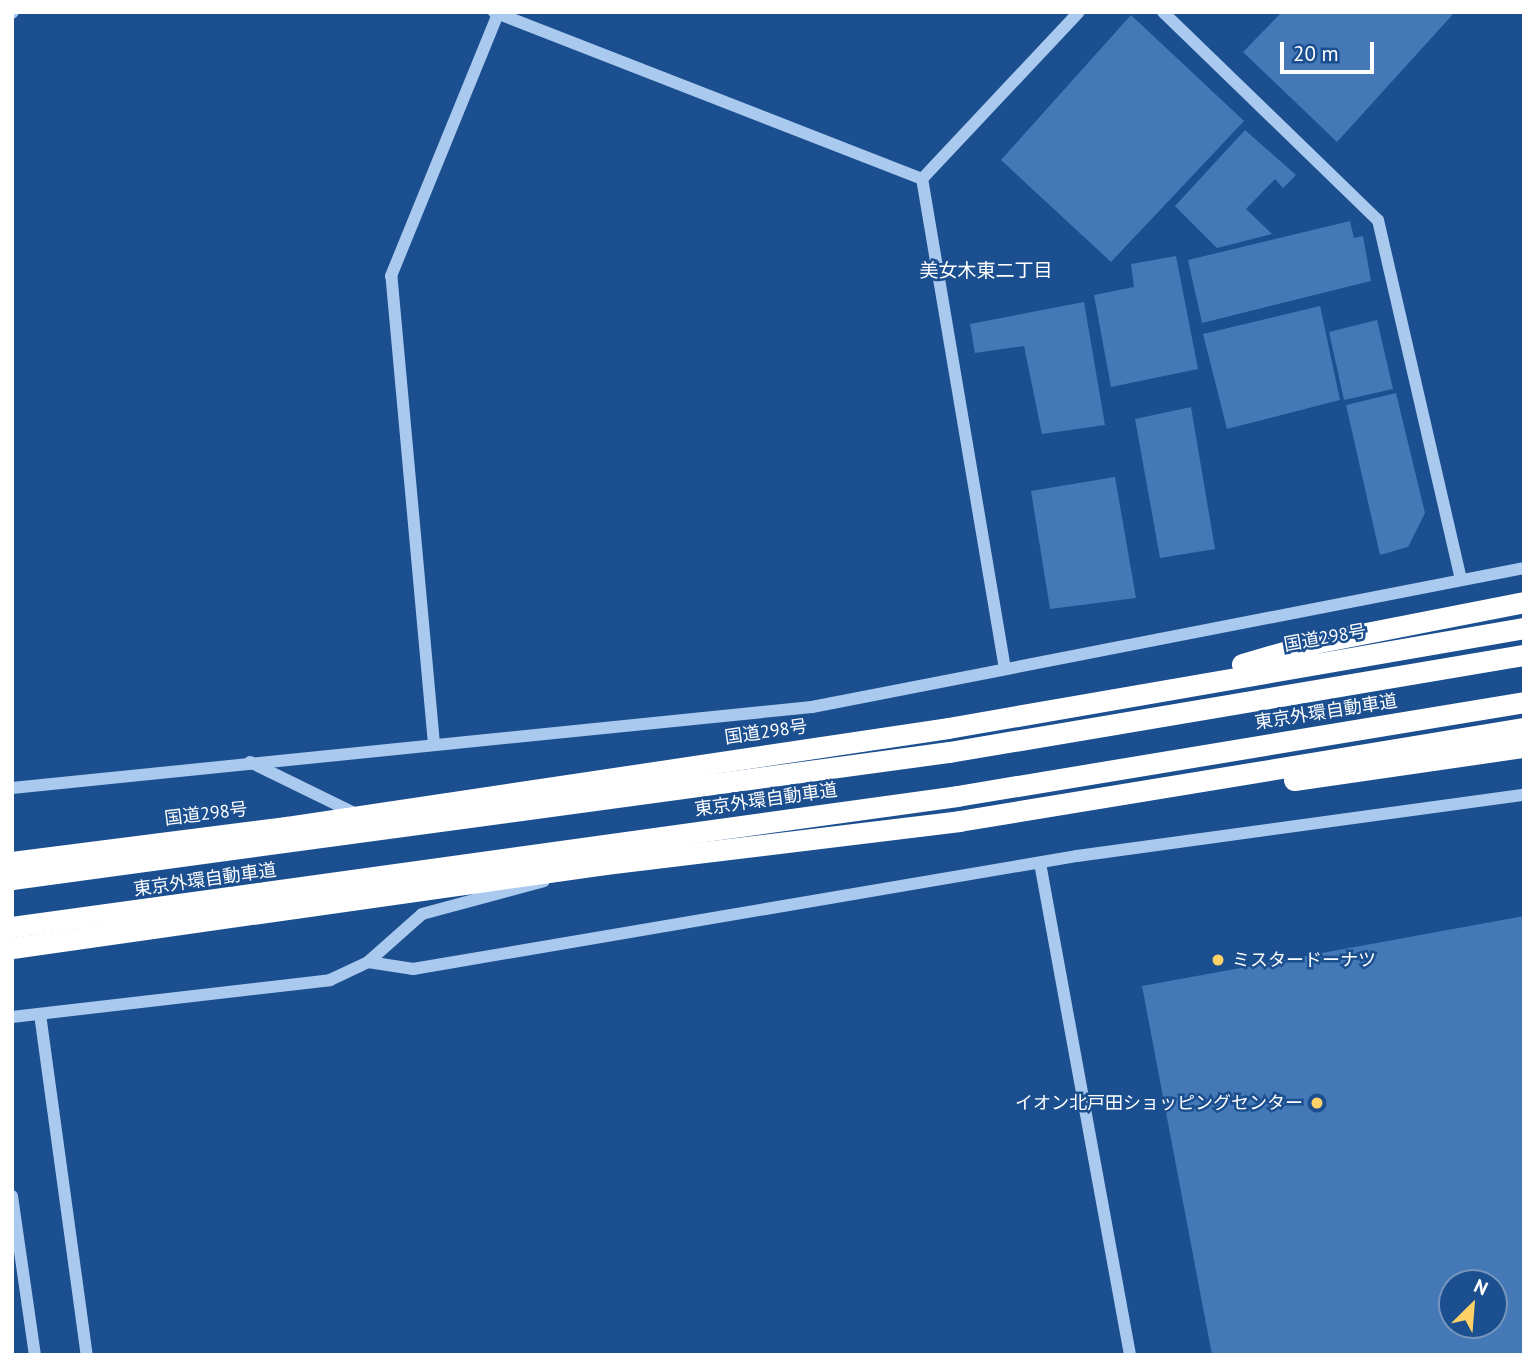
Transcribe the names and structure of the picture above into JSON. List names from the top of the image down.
{
  "streets": {
    "highway": ["国道298号", "東京外環自動車道"]
  },
  "districts": ["美女木東二丁目"],
  "places": ["ミスタードーナツ", "イオン北戸田ショッピングセンター"],
  "scale_bar": "20 m",
  "north": "top right"
}
